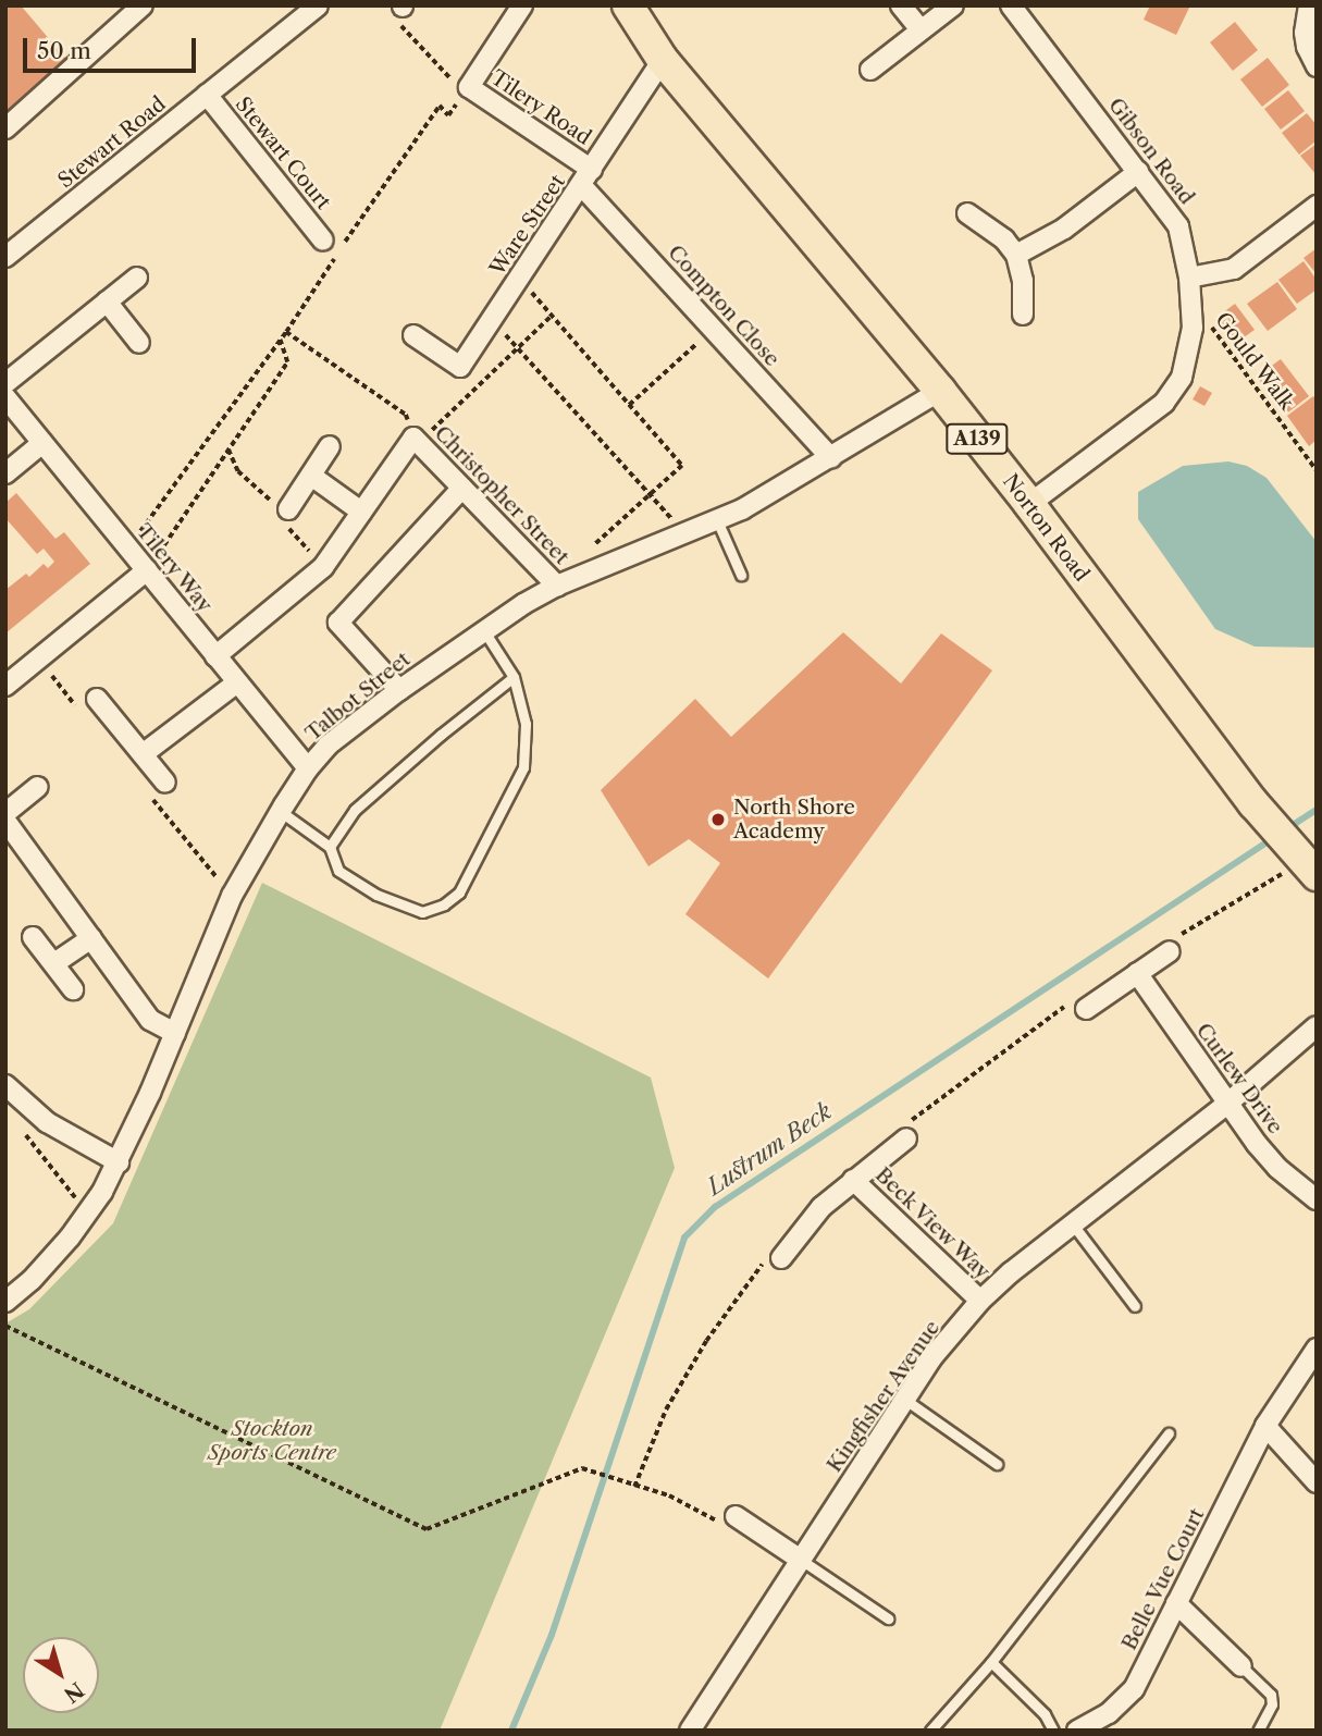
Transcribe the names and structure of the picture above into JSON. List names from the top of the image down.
{
  "streets": {
    "main road": ["A139", "Norton Road"],
    "street": [
      "Tilery Road",
      "Stewart Road",
      "Gibson Road",
      "Stewart Court",
      "Ware Street",
      "Compton Close",
      "Christopher Street",
      "Tilery Way",
      "Talbot Street",
      "Curlew Drive",
      "Beck View Way",
      "Kingfisher Avenue",
      "Belle Vue Court"
    ],
    "path": ["Gould Walk"]
  },
  "crossings": [
    ["Tilery Road", "Ware Street"],
    ["Tilery Road", "Compton Close"],
    ["Stewart Road", "Stewart Court"],
    ["Gibson Road", "Gould Walk"],
    ["Gibson Road", "Norton Road"],
    ["Ware Street", "Compton Close"],
    ["Ware Street", "Norton Road"],
    ["Compton Close", "Talbot Street"],
    ["Christopher Street", "Talbot Street"],
    ["Norton Road", "Talbot Street"],
    ["Tilery Way", "Talbot Street"],
    ["Curlew Drive", "Kingfisher Avenue"],
    ["Beck View Way", "Kingfisher Avenue"]
  ],
  "water": ["Lustrum Beck"],
  "parks": ["Stockton Sports Centre"],
  "places": ["North Shore Academy"],
  "scale_bar": "50 m",
  "north": "bottom right"
}
